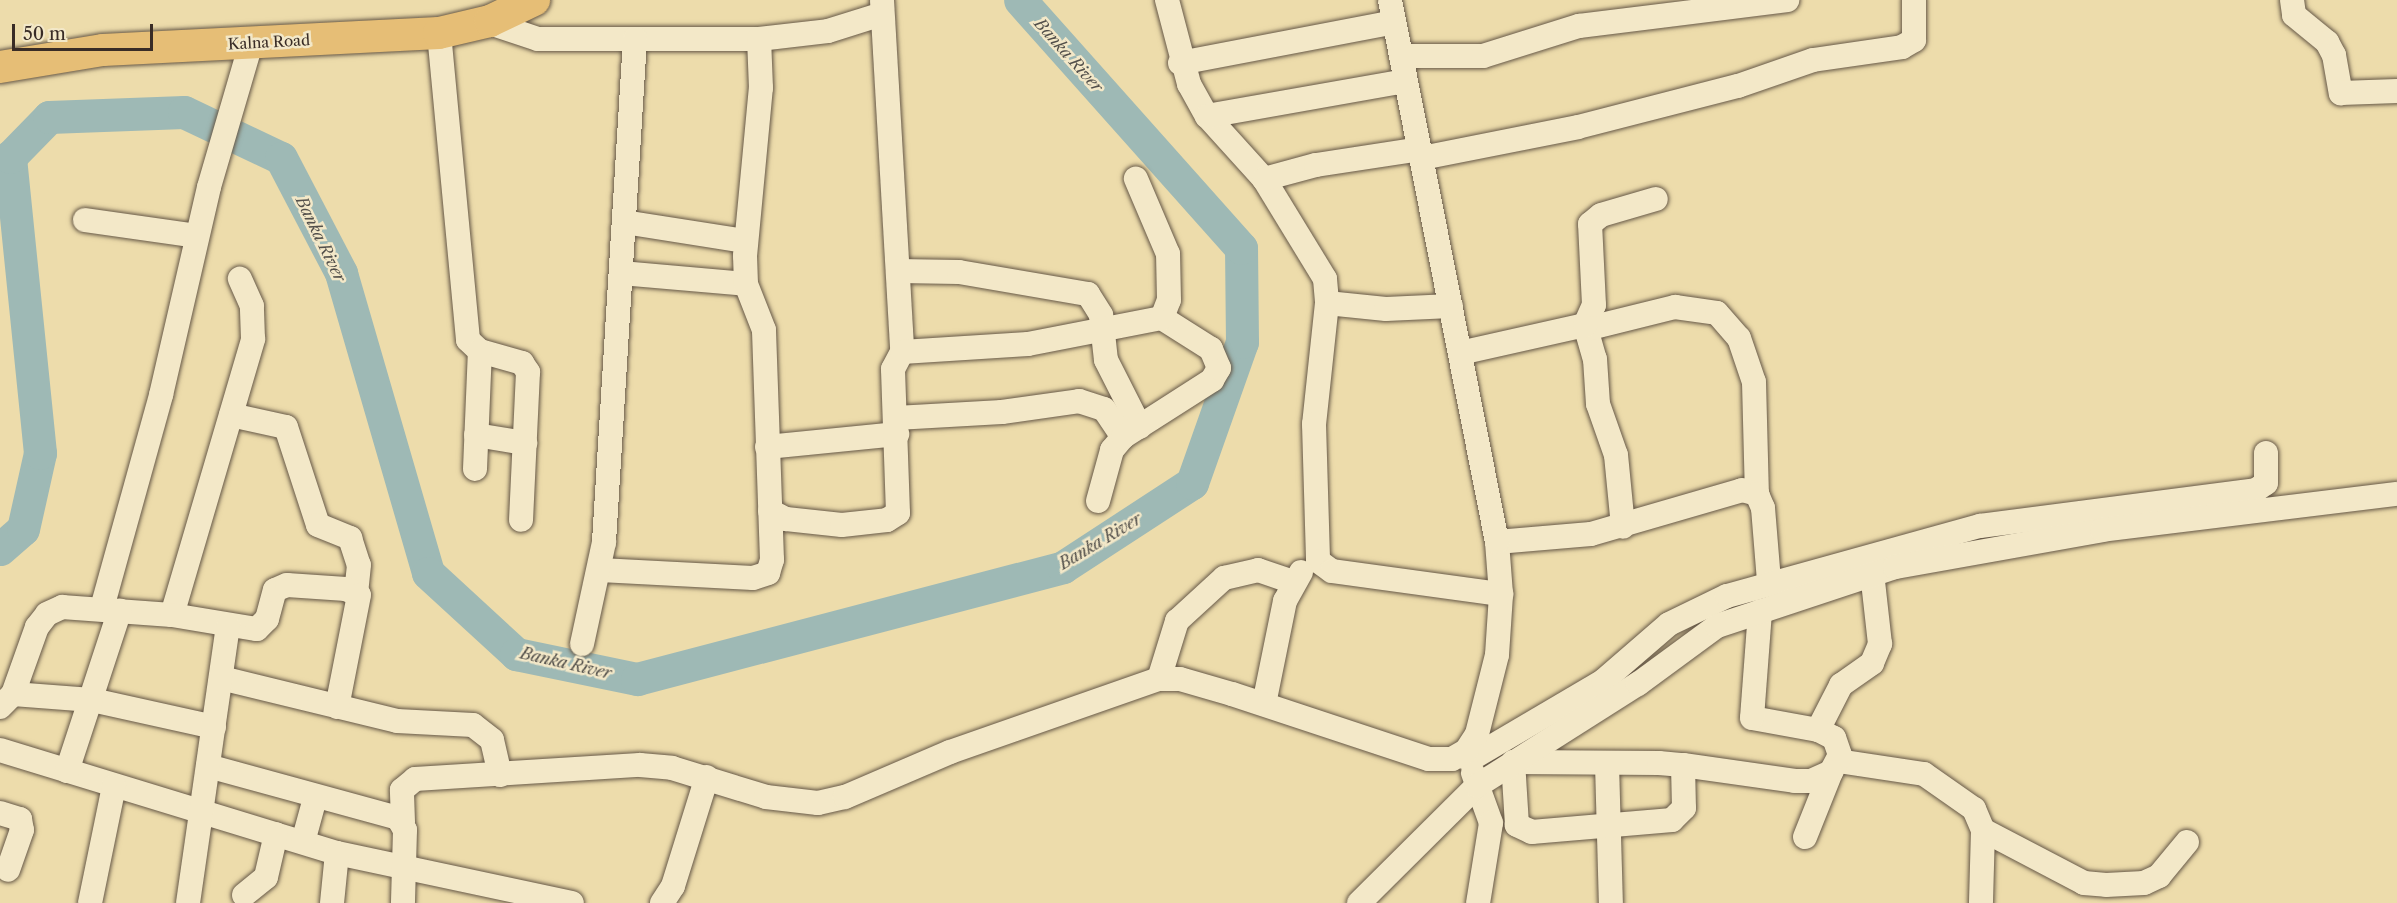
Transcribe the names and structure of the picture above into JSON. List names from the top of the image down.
{
  "streets": {
    "main road": ["Kalna Road"]
  },
  "water": ["Banka River"],
  "scale_bar": "50 m"
}
